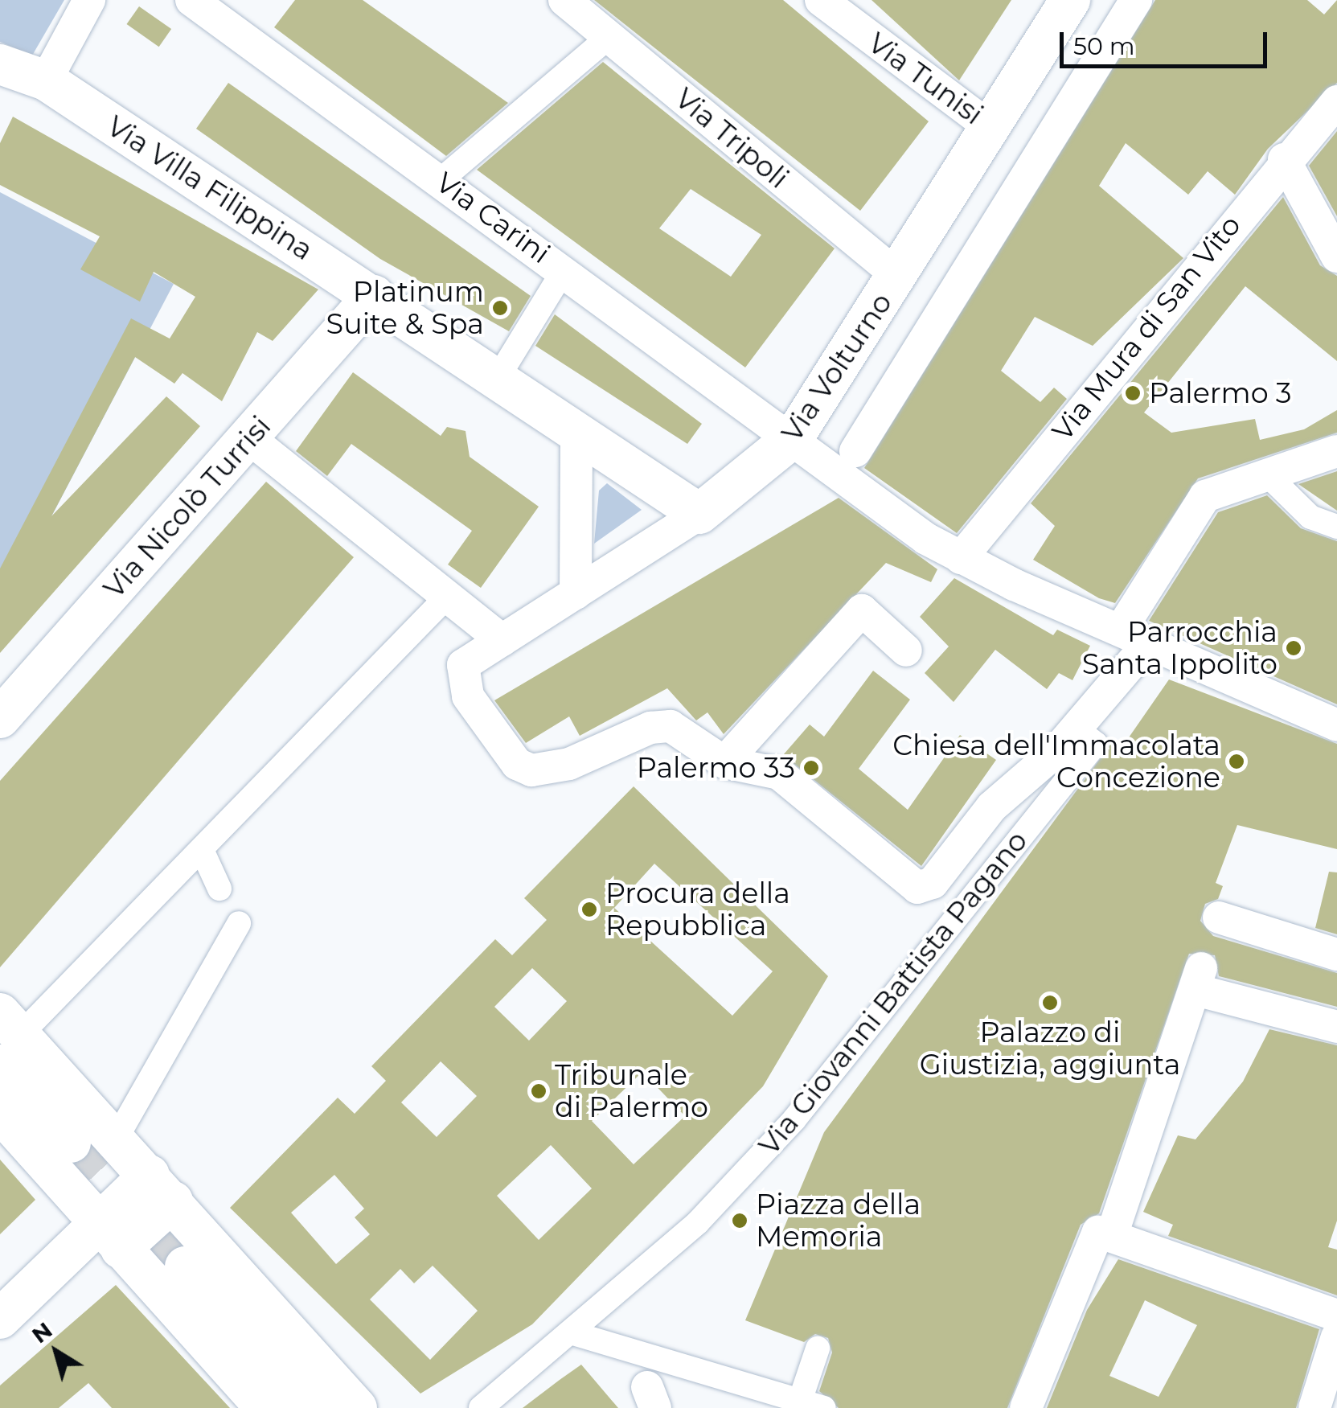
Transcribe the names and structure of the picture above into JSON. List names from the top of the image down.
{
  "streets": {
    "street": [
      "Via Tunisi",
      "Via Tripoli",
      "Via Villa Filippina",
      "Via Carini",
      "Via Mura di San Vito",
      "Via Volturno",
      "Via Nicolò Turrisi",
      "Via Giovanni Battista Pagano"
    ]
  },
  "crossings": [
    ["Via Tunisi", "Via Volturno"],
    ["Via Tripoli", "Via Volturno"],
    ["Via Villa Filippina", "Via Volturno"],
    ["Via Villa Filippina", "Via Nicolò Turrisi"],
    ["Via Carini", "Via Mura di San Vito"],
    ["Via Carini", "Via Volturno"],
    ["Via Carini", "Via Giovanni Battista Pagano"],
    ["Via Volturno", "Via Giovanni Battista Pagano"]
  ],
  "places": [
    "Platinum Suite & Spa",
    "Palermo 3",
    "Parrocchia Santa Ippolito",
    "Chiesa dell'Immacolata Concezione",
    "Palermo 33",
    "Procura della Repubblica",
    "Palazzo di Giustizia, aggiunta",
    "Tribunale di Palermo",
    "Piazza della Memoria"
  ],
  "scale_bar": "50 m",
  "north": "top left"
}
